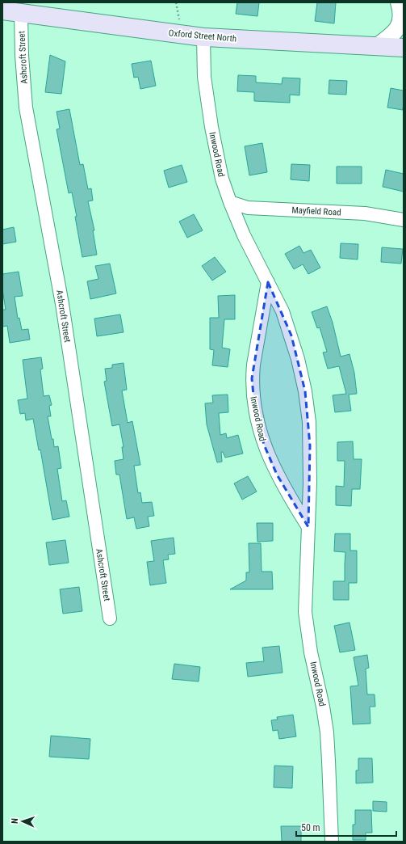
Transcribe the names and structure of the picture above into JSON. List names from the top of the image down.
{
  "streets": {
    "main road": ["Oxford Street North"],
    "street": ["Ashcroft Street", "Inwood Road", "Mayfield Road"]
  },
  "crossings": [
    ["Oxford Street North", "Ashcroft Street"],
    ["Oxford Street North", "Inwood Road"],
    ["Inwood Road", "Mayfield Road"]
  ],
  "scale_bar": "50 m",
  "north": "left"
}
